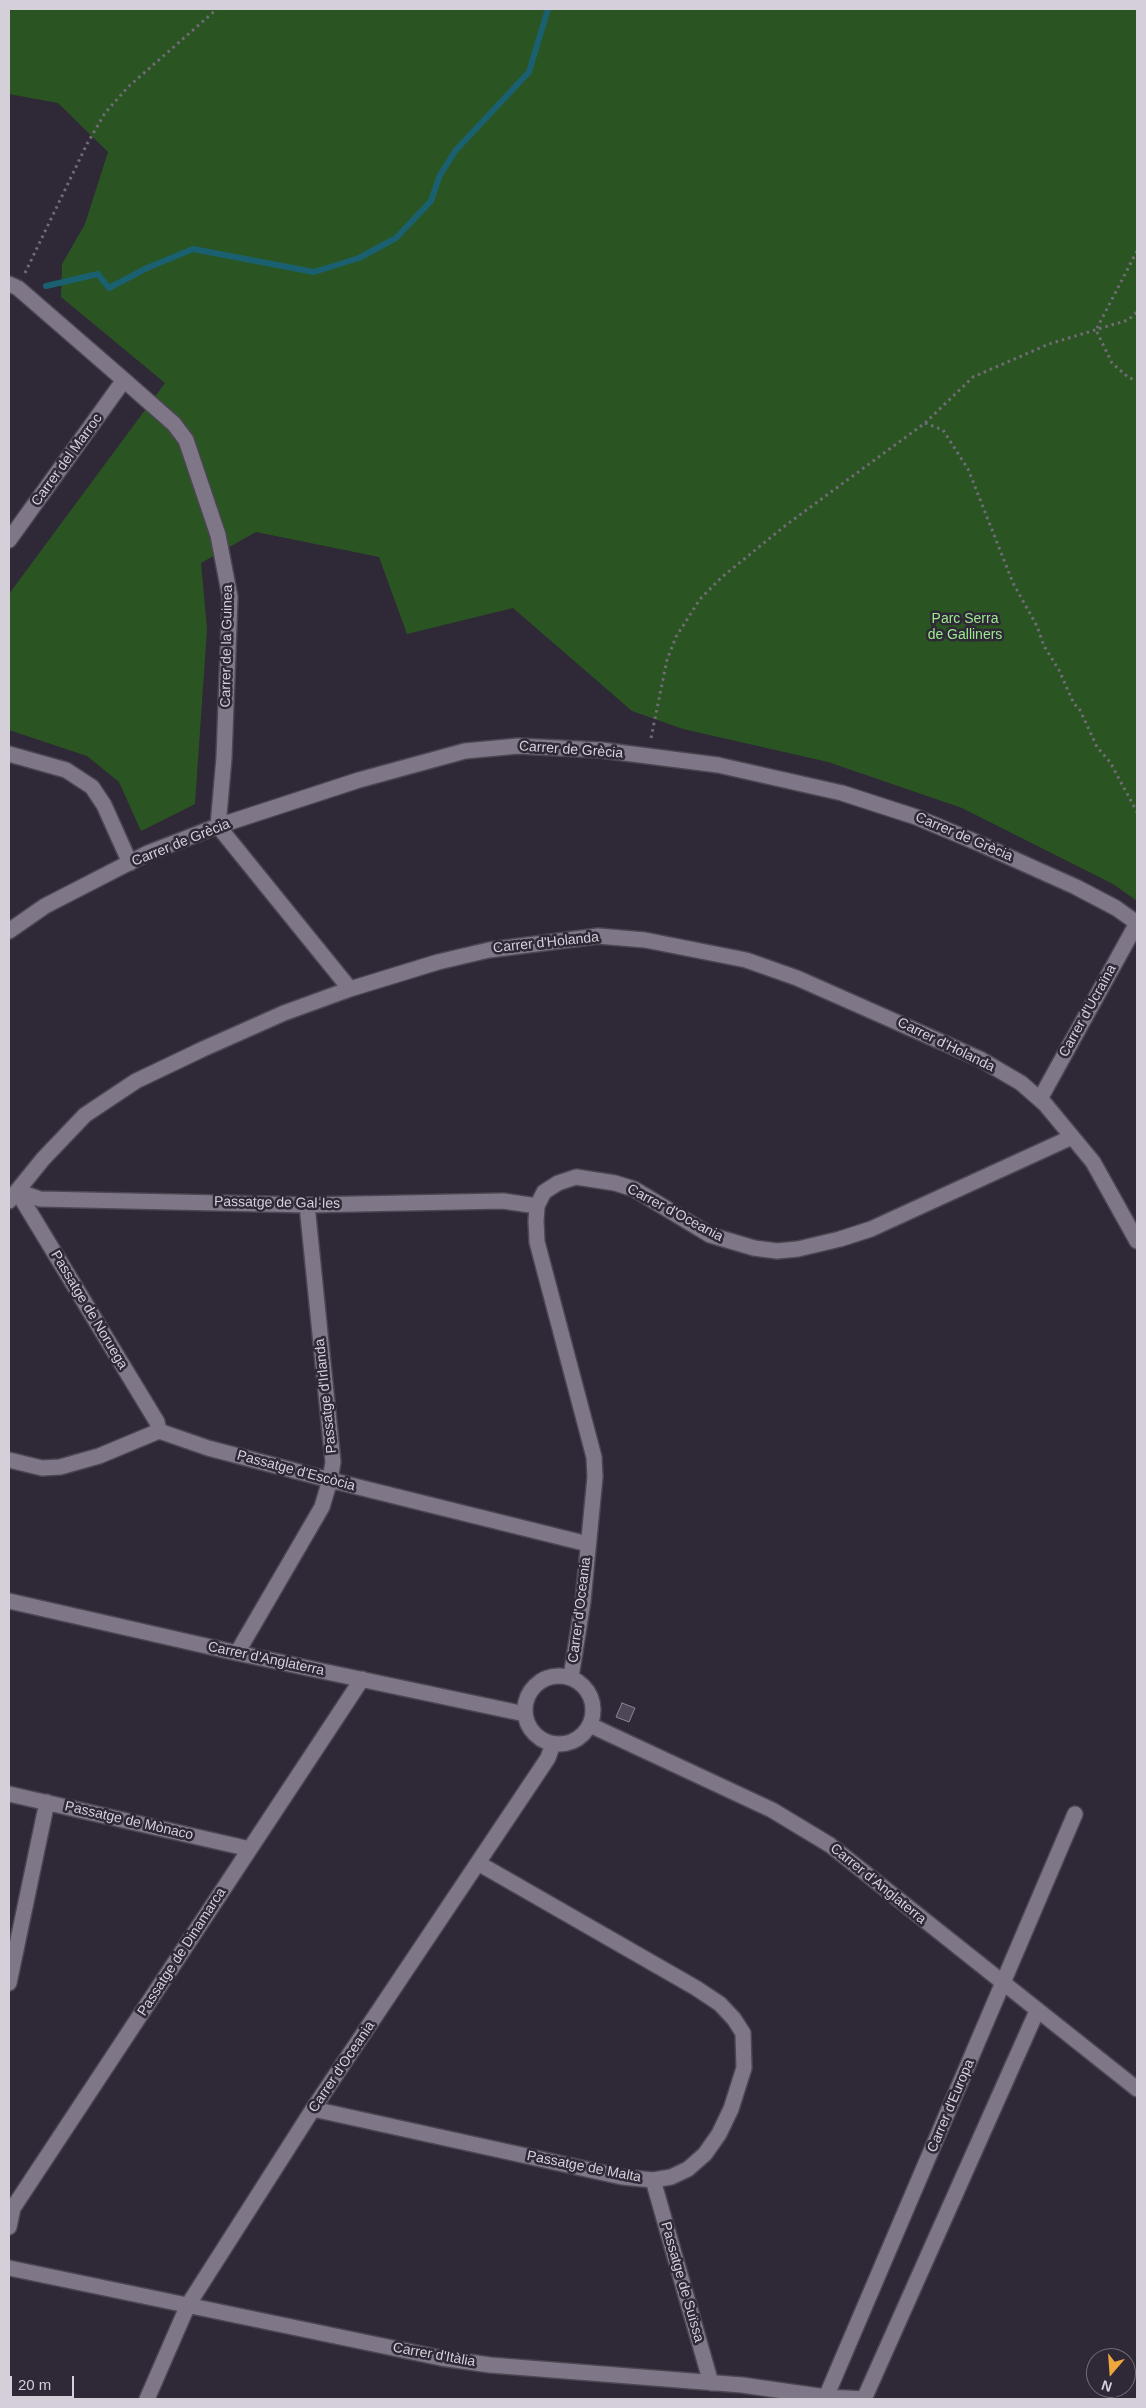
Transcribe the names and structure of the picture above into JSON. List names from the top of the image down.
{
  "streets": {
    "street": [
      "Carrer del Marroc",
      "Carrer de la Guinea",
      "Carrer de Grècia",
      "Carrer d'Holanda",
      "Carrer d'Ucraïna",
      "Passatge de Gal·les",
      "Carrer d'Oceania",
      "Passatge de Noruega",
      "Passatge d'Irlanda",
      "Passatge d'Escòcia",
      "Carrer d'Anglaterra",
      "Passatge de Mònaco",
      "Passatge de Dinamarca",
      "Carrer d'Europa",
      "Passatge de Malta",
      "Passatge de Suïssa",
      "Carrer d'Itàlia"
    ]
  },
  "crossings": [
    ["Carrer del Marroc", "Carrer de la Guinea"],
    ["Carrer de la Guinea", "Carrer de Grècia"],
    ["Carrer de Grècia", "Carrer d'Ucraïna"],
    ["Carrer d'Holanda", "Carrer d'Ucraïna"],
    ["Carrer d'Holanda", "Passatge de Gal·les"],
    ["Carrer d'Holanda", "Carrer d'Oceania"],
    ["Carrer d'Holanda", "Passatge de Noruega"],
    ["Passatge de Gal·les", "Carrer d'Oceania"],
    ["Passatge de Gal·les", "Passatge de Noruega"],
    ["Passatge de Gal·les", "Passatge d'Irlanda"],
    ["Carrer d'Oceania", "Passatge d'Escòcia"],
    ["Carrer d'Oceania", "Carrer d'Anglaterra"],
    ["Carrer d'Oceania", "Passatge de Malta"],
    ["Carrer d'Oceania", "Carrer d'Itàlia"],
    ["Passatge de Noruega", "Passatge d'Escòcia"],
    ["Passatge d'Irlanda", "Passatge d'Escòcia"],
    ["Passatge d'Irlanda", "Carrer d'Anglaterra"],
    ["Carrer d'Anglaterra", "Passatge de Dinamarca"],
    ["Carrer d'Anglaterra", "Carrer d'Europa"],
    ["Passatge de Mònaco", "Passatge de Dinamarca"],
    ["Carrer d'Europa", "Carrer d'Itàlia"],
    ["Passatge de Malta", "Passatge de Suïssa"],
    ["Passatge de Suïssa", "Carrer d'Itàlia"]
  ],
  "parks": ["Parc Serra de Galliners"],
  "scale_bar": "20 m",
  "north": "bottom"
}
